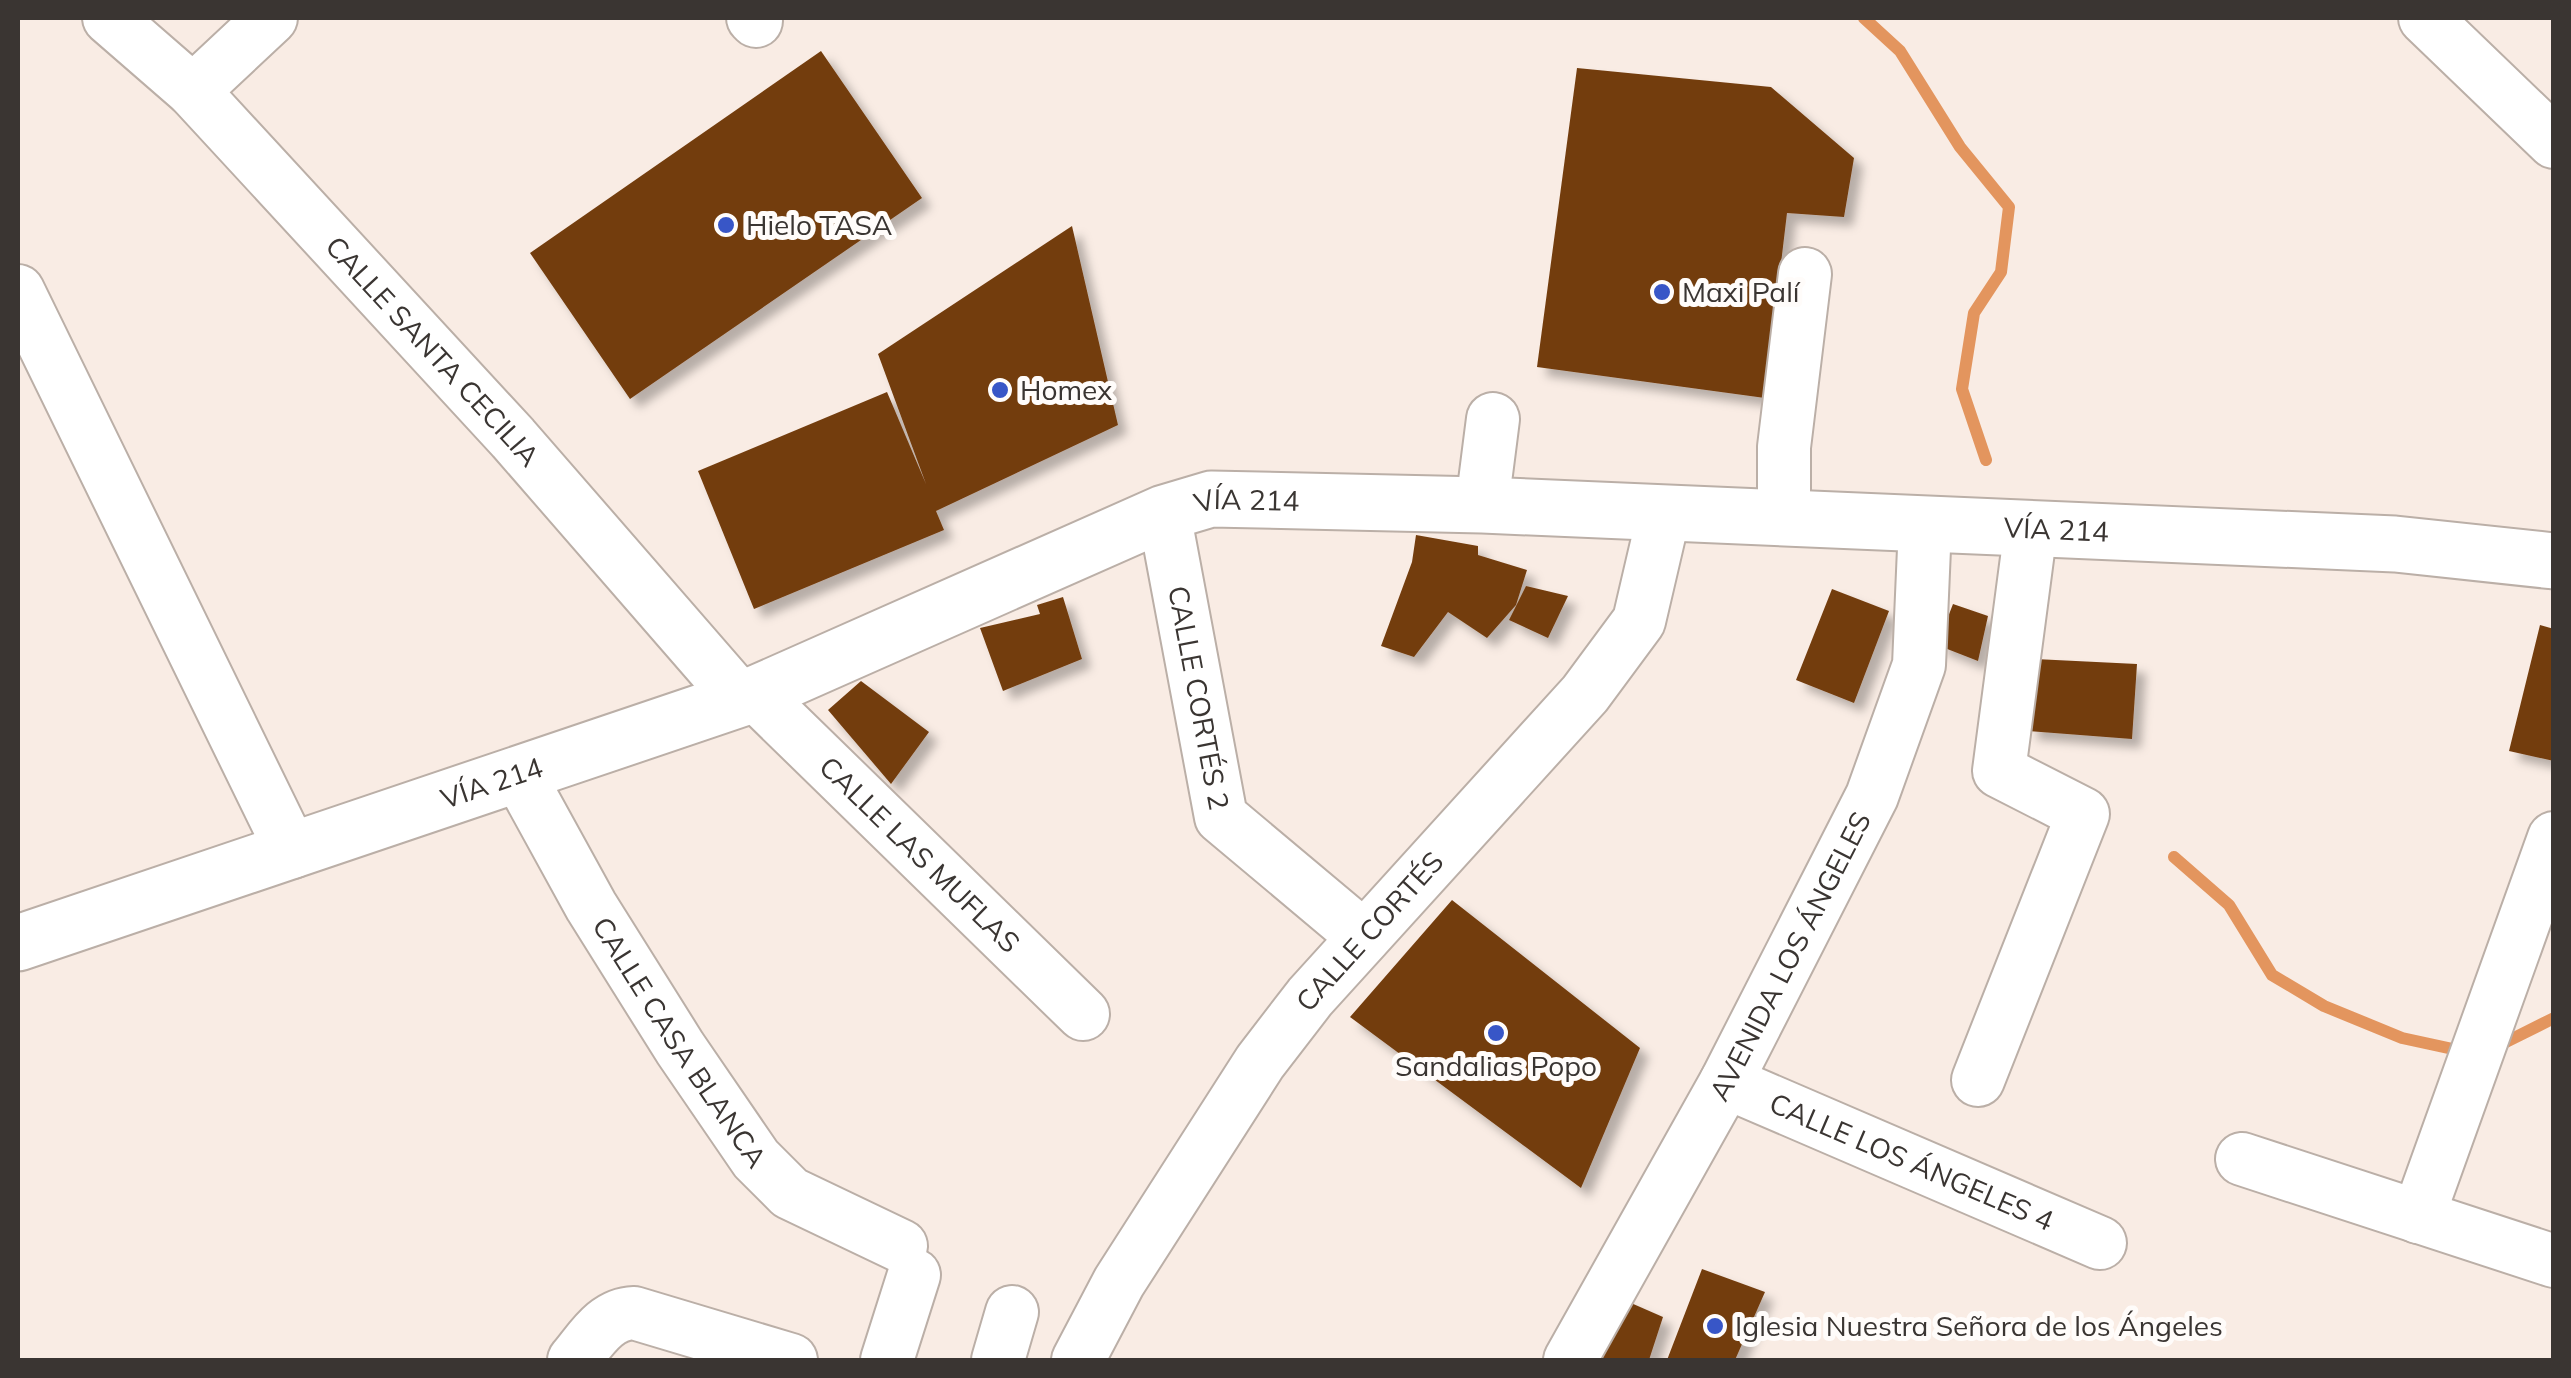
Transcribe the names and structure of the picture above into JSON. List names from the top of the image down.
{
  "streets": {
    "main road": ["VÍA 214"],
    "street": [
      "CALLE SANTA CECILIA",
      "CALLE CORTÉS 2",
      "CALLE LAS MUFLAS",
      "CALLE CORTÉS",
      "AVENIDA LOS ÁNGELES",
      "CALLE CASA BLANCA",
      "CALLE LOS ÁNGELES 4"
    ]
  },
  "crossings": [
    ["CALLE SANTA CECILIA", "VÍA 214"],
    ["CALLE SANTA CECILIA", "CALLE LAS MUFLAS"],
    ["VÍA 214", "CALLE CORTÉS 2"],
    ["VÍA 214", "CALLE LAS MUFLAS"],
    ["VÍA 214", "CALLE CORTÉS"],
    ["VÍA 214", "AVENIDA LOS ÁNGELES"],
    ["VÍA 214", "CALLE CASA BLANCA"],
    ["CALLE CORTÉS 2", "CALLE CORTÉS"],
    ["AVENIDA LOS ÁNGELES", "CALLE LOS ÁNGELES 4"]
  ],
  "places": [
    "Hielo TASA",
    "Maxi Palí",
    "Homex",
    "Sandalias Popo",
    "Iglesia Nuestra Señora de los Ángeles"
  ]
}
